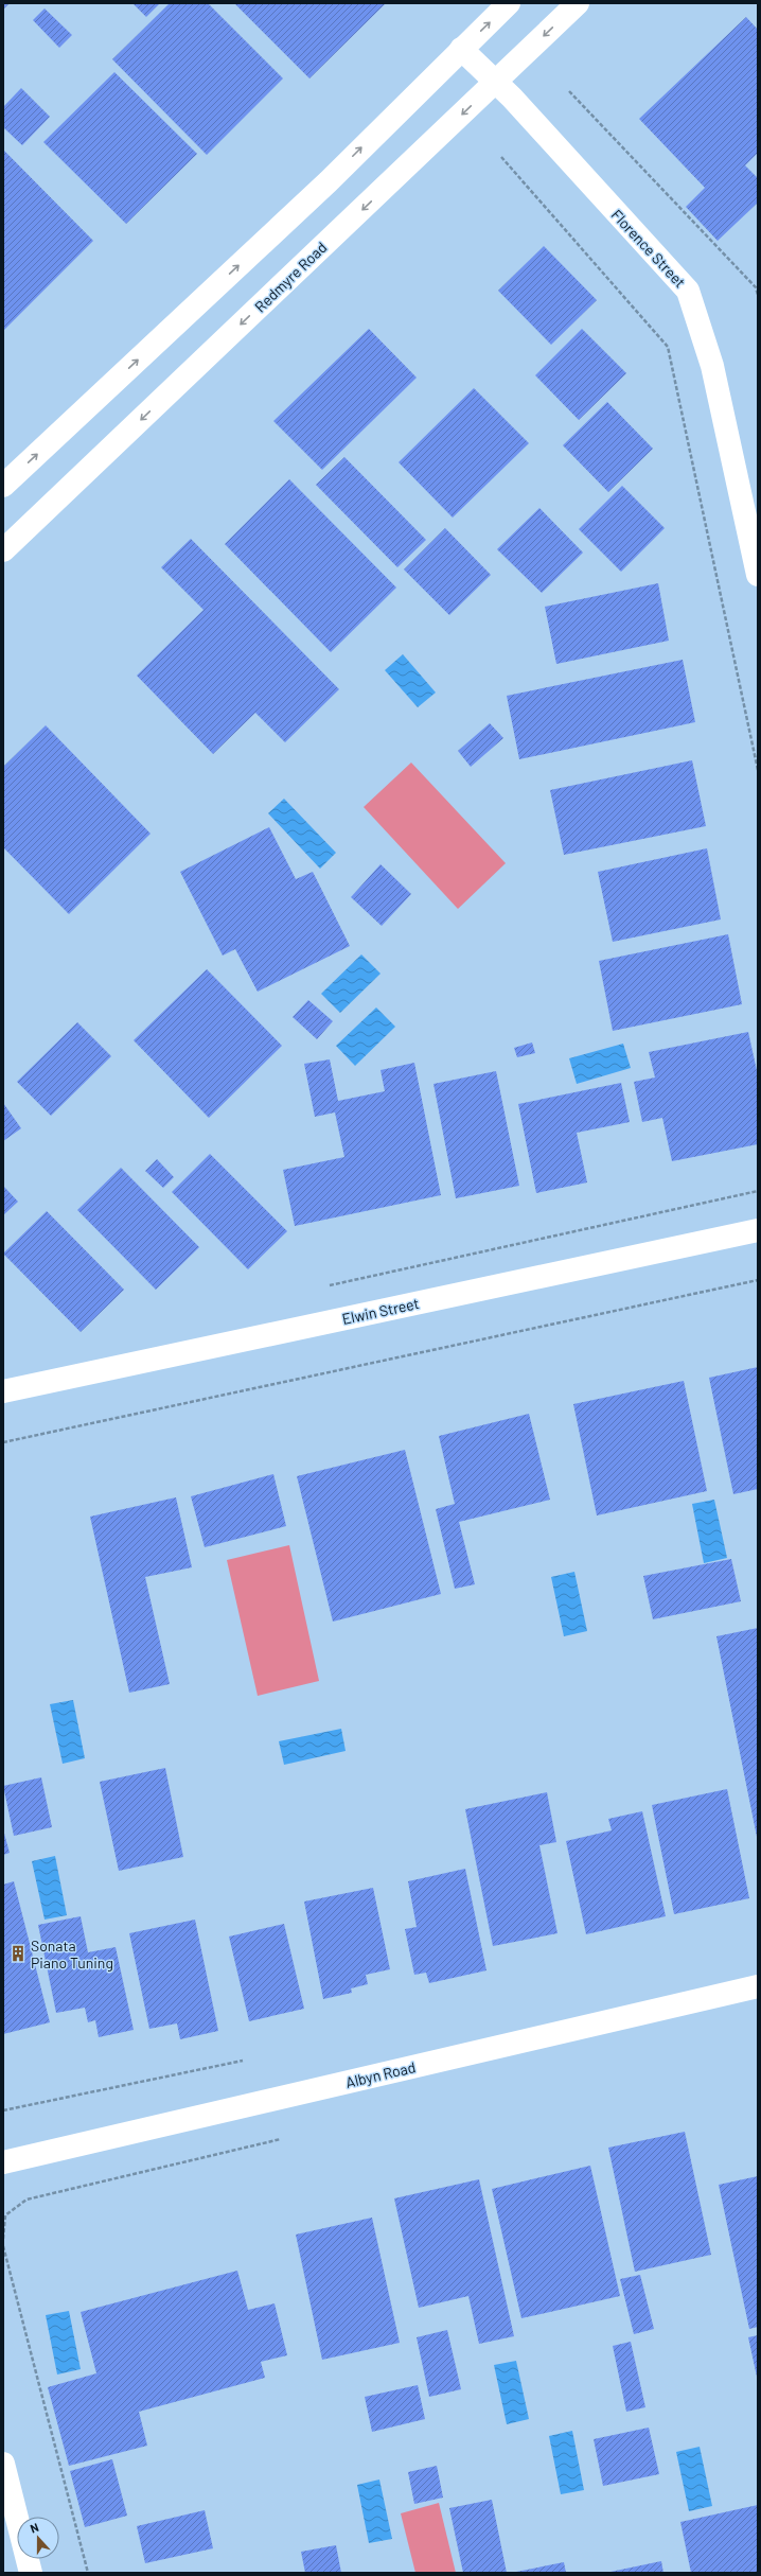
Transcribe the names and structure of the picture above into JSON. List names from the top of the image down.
{
  "streets": {
    "street": [
      "Florence Street",
      "Redmyre Road",
      "Elwin Street",
      "Albyn Road"
    ]
  },
  "crossings": [
    ["Florence Street", "Redmyre Road"]
  ],
  "places": {
    "building": ["Sonata Piano Tuning"]
  },
  "north": "top"
}
